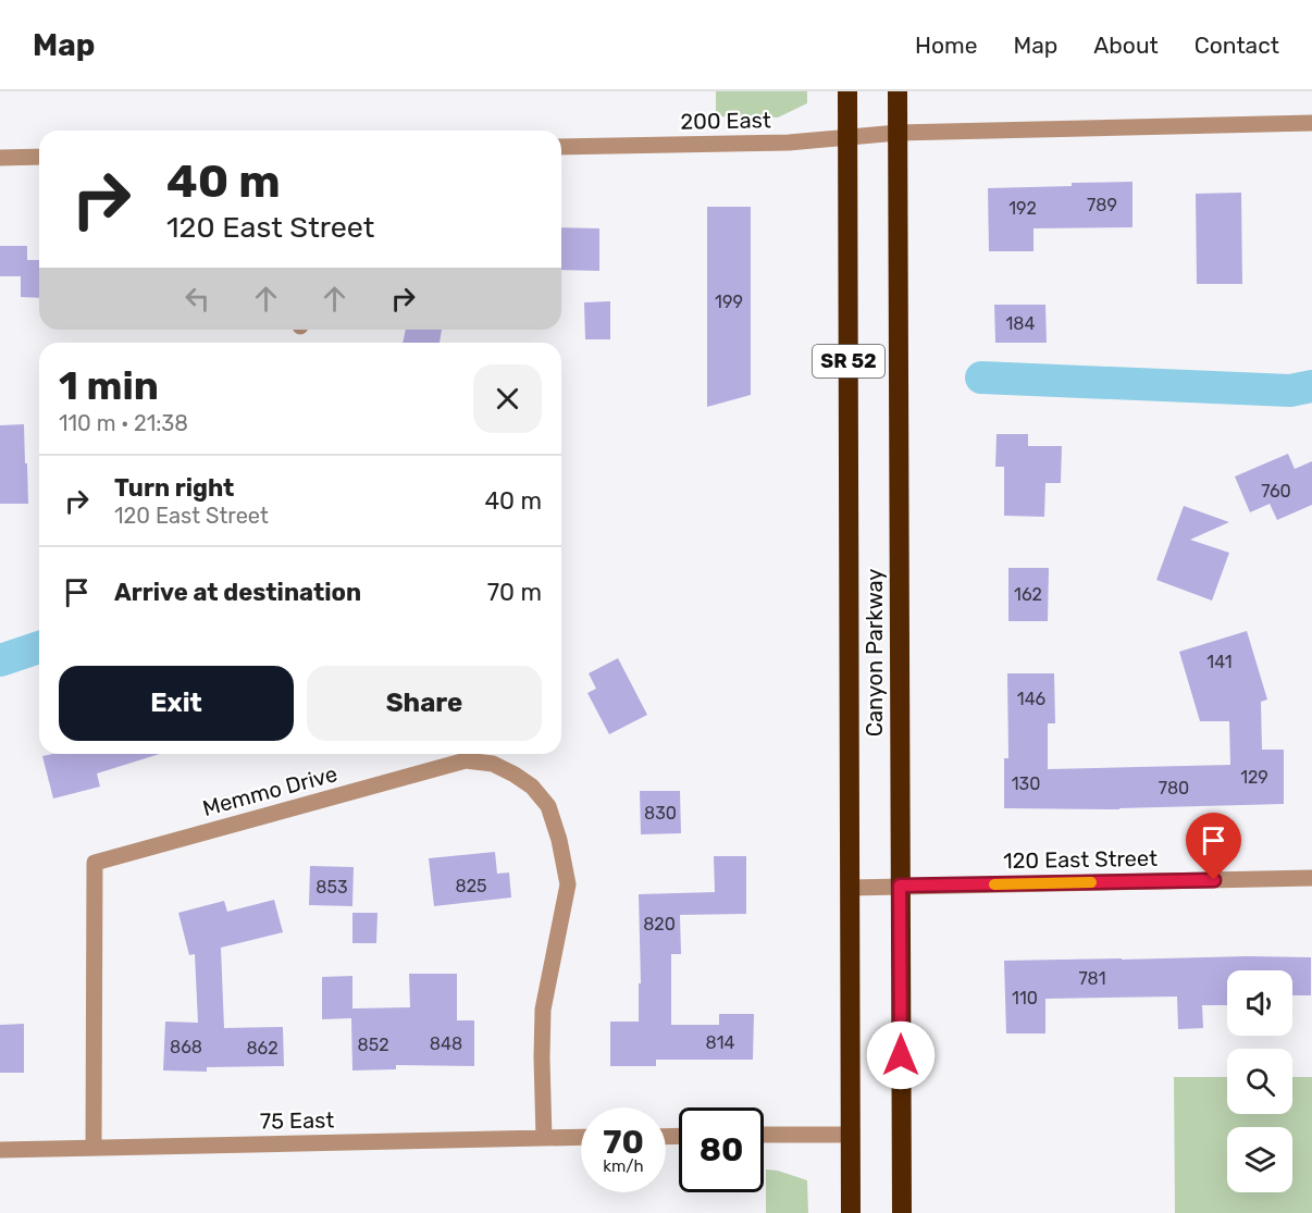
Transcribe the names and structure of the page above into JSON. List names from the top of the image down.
{
  "streets": {
    "highway": ["SR 52", "Canyon Parkway"],
    "street": [
      "200 East",
      "Memmo Drive",
      "120 East Street",
      "75 East"
    ]
  },
  "crossings": [
    ["200 East", "Canyon Parkway"],
    ["Canyon Parkway", "120 East Street"],
    ["Memmo Drive", "75 East"]
  ],
  "house_numbers": [
    "789",
    "192",
    "199",
    "184",
    "760",
    "162",
    "141",
    "146",
    "129",
    "130",
    "780",
    "830",
    "825",
    "853",
    "820",
    "781",
    "110",
    "814",
    "848",
    "852",
    "868",
    "862"
  ],
  "page": {
    "header": "Map",
    "nav": [
      "Home",
      "Map",
      "About",
      "Contact"
    ],
    "turn": ["40 m", "120 East Street"],
    "heading": ["1 min", "110 m · 21:38"],
    "list": [
      {
        "name": "Turn right",
        "note": "120 East Street",
        "value": "40 m"
      },
      {
        "name": "Arrive at destination",
        "value": "70 m"
      }
    ],
    "buttons": ["Exit", "Share"],
    "speed": "70 km/h",
    "limit": "80"
  }
}
